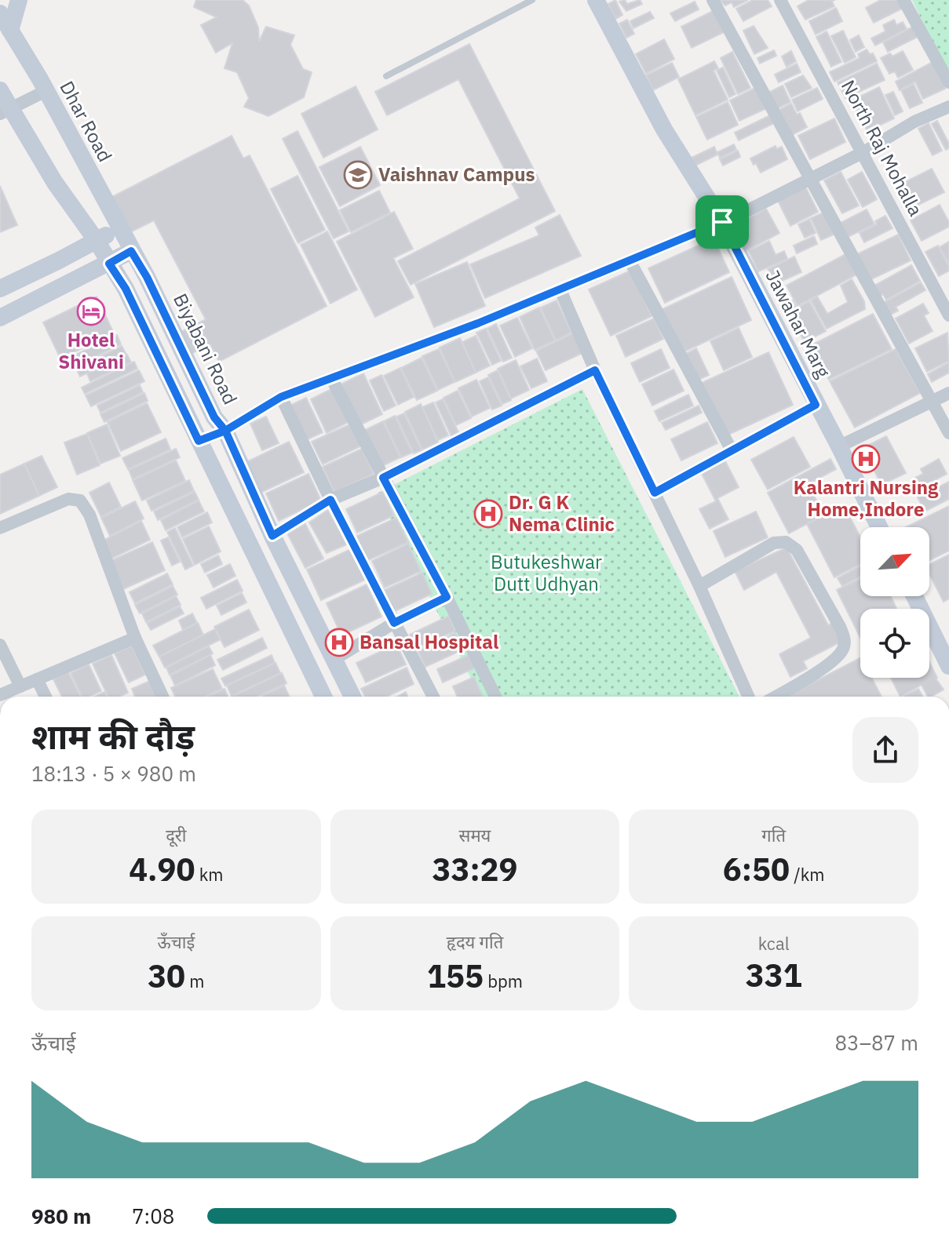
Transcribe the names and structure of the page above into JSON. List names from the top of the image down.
{
  "streets": {
    "main road": ["Dhar Road", "Jawahar Marg", "Biyabani Road"],
    "street": ["North Raj Mohalla"]
  },
  "crossings": [
    ["Dhar Road", "Biyabani Road"]
  ],
  "parks": ["Butukeshwar Dutt Udhyan"],
  "places": {
    "school or university": ["Vaishnav Campus"],
    "hotel": ["Hotel Shivani"],
    "hospital": ["Kalantri Nursing Home,Indore", "Dr. G K Nema Clinic", "Bansal Hospital"]
  },
  "north": "top right",
  "page": {
    "heading": ["शाम की दौड़", "18:13 · 5 × 980 m"],
    "stats": [
      ["दूरी", "4.90 km"],
      ["समय", "33:29"],
      ["गति", "6:50 /km"],
      ["ऊँचाई", "30 m"],
      ["हृदय गति", "155 bpm"],
      ["kcal", "331"]
    ],
    "chart": ["ऊँचाई", "83–87 m"],
    "list": [
      {
        "name": "980 m",
        "note": "7:08"
      }
    ]
  }
}
